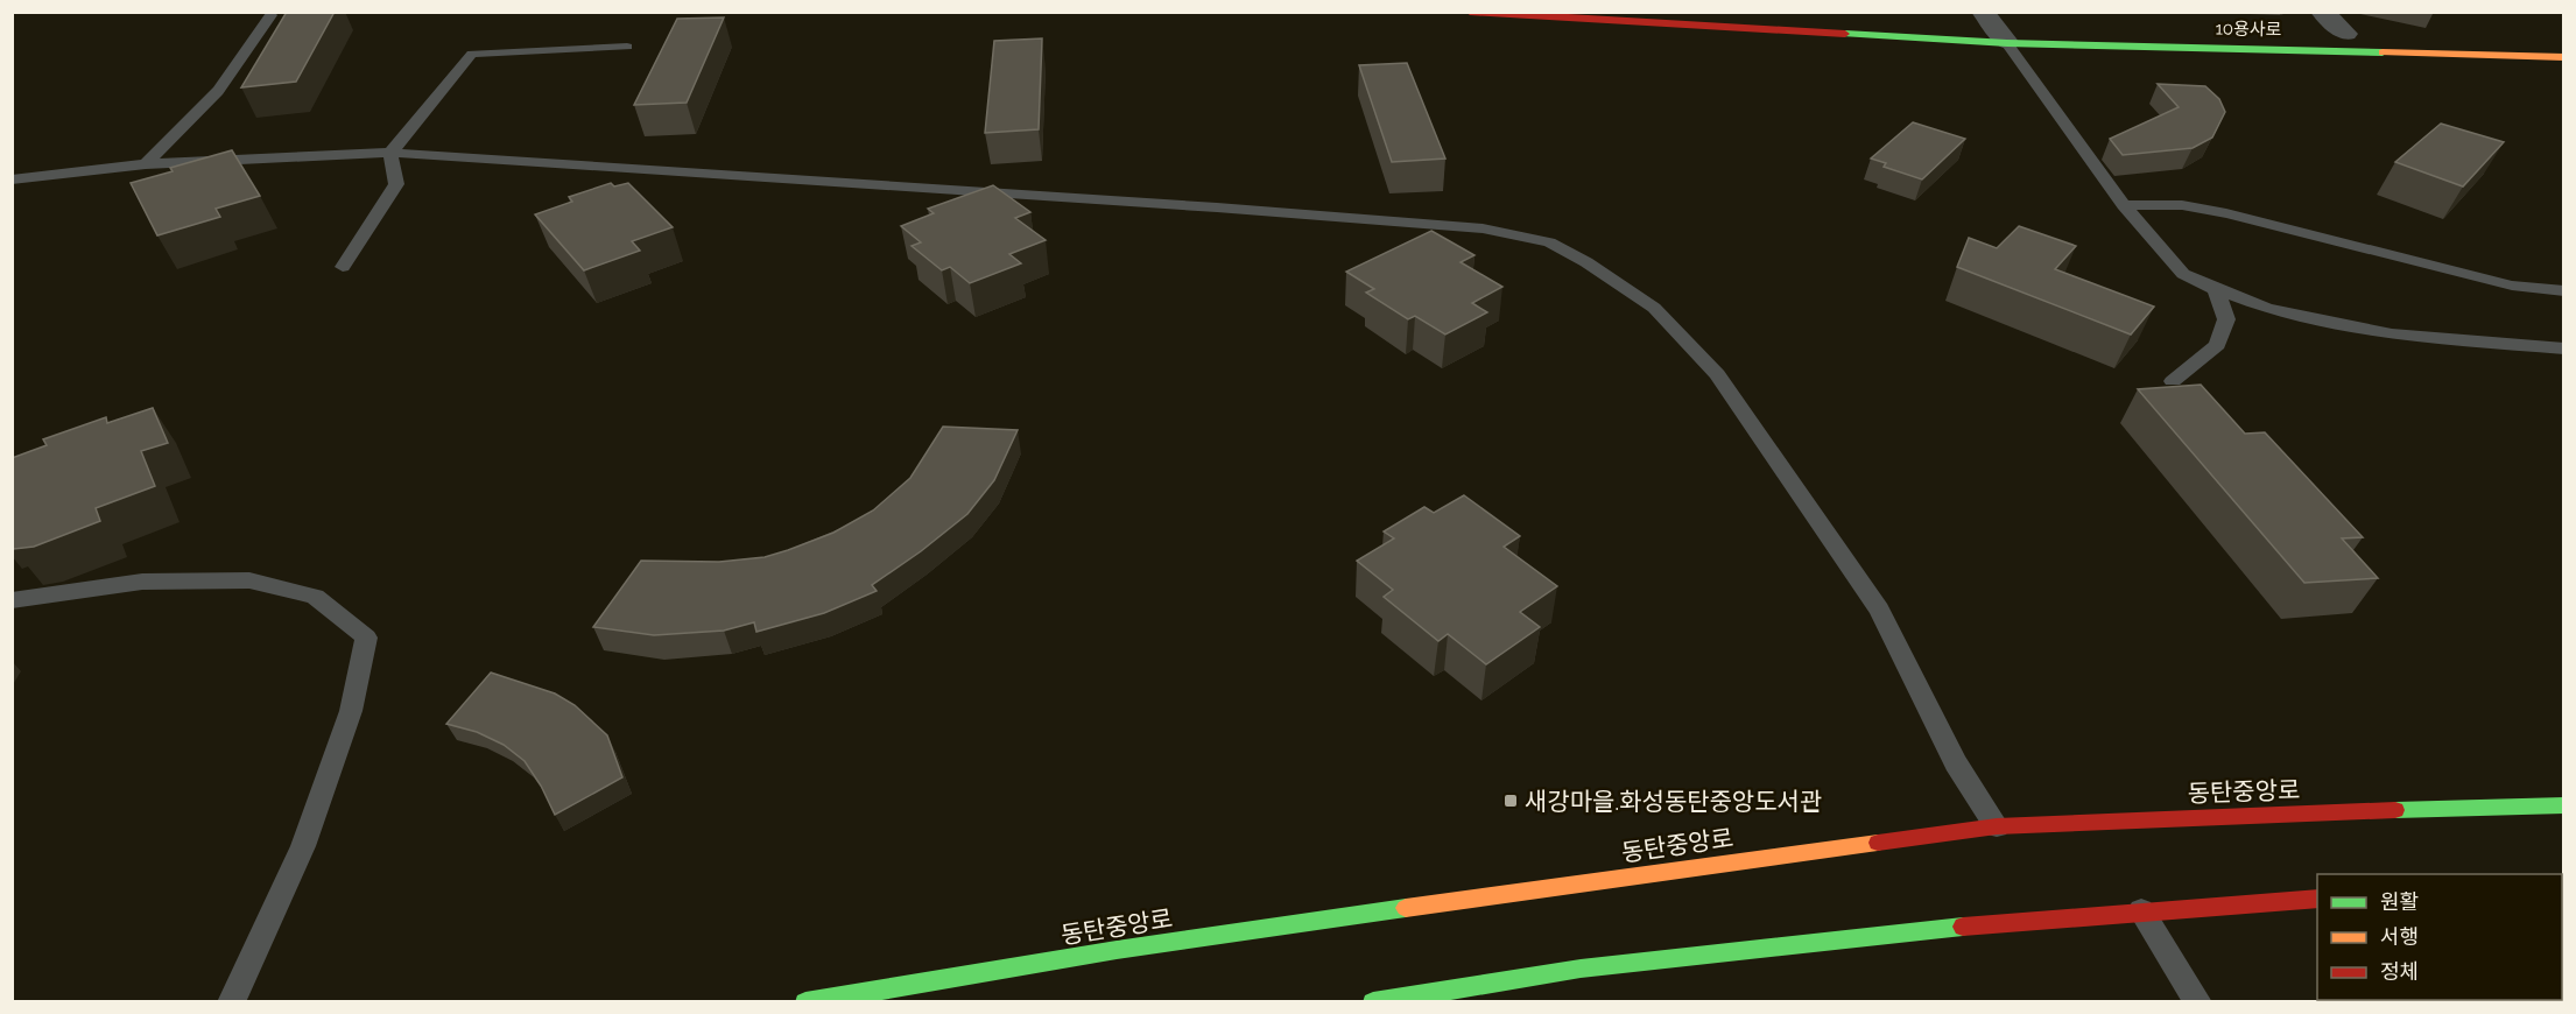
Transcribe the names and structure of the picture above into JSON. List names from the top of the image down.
{
  "streets": {
    "street": ["10용사로", "동탄중앙로"]
  },
  "places": {
    "transit": ["새강마을.화성동탄중앙도서관"]
  },
  "legend": ["원활", "서행", "정체"]
}
